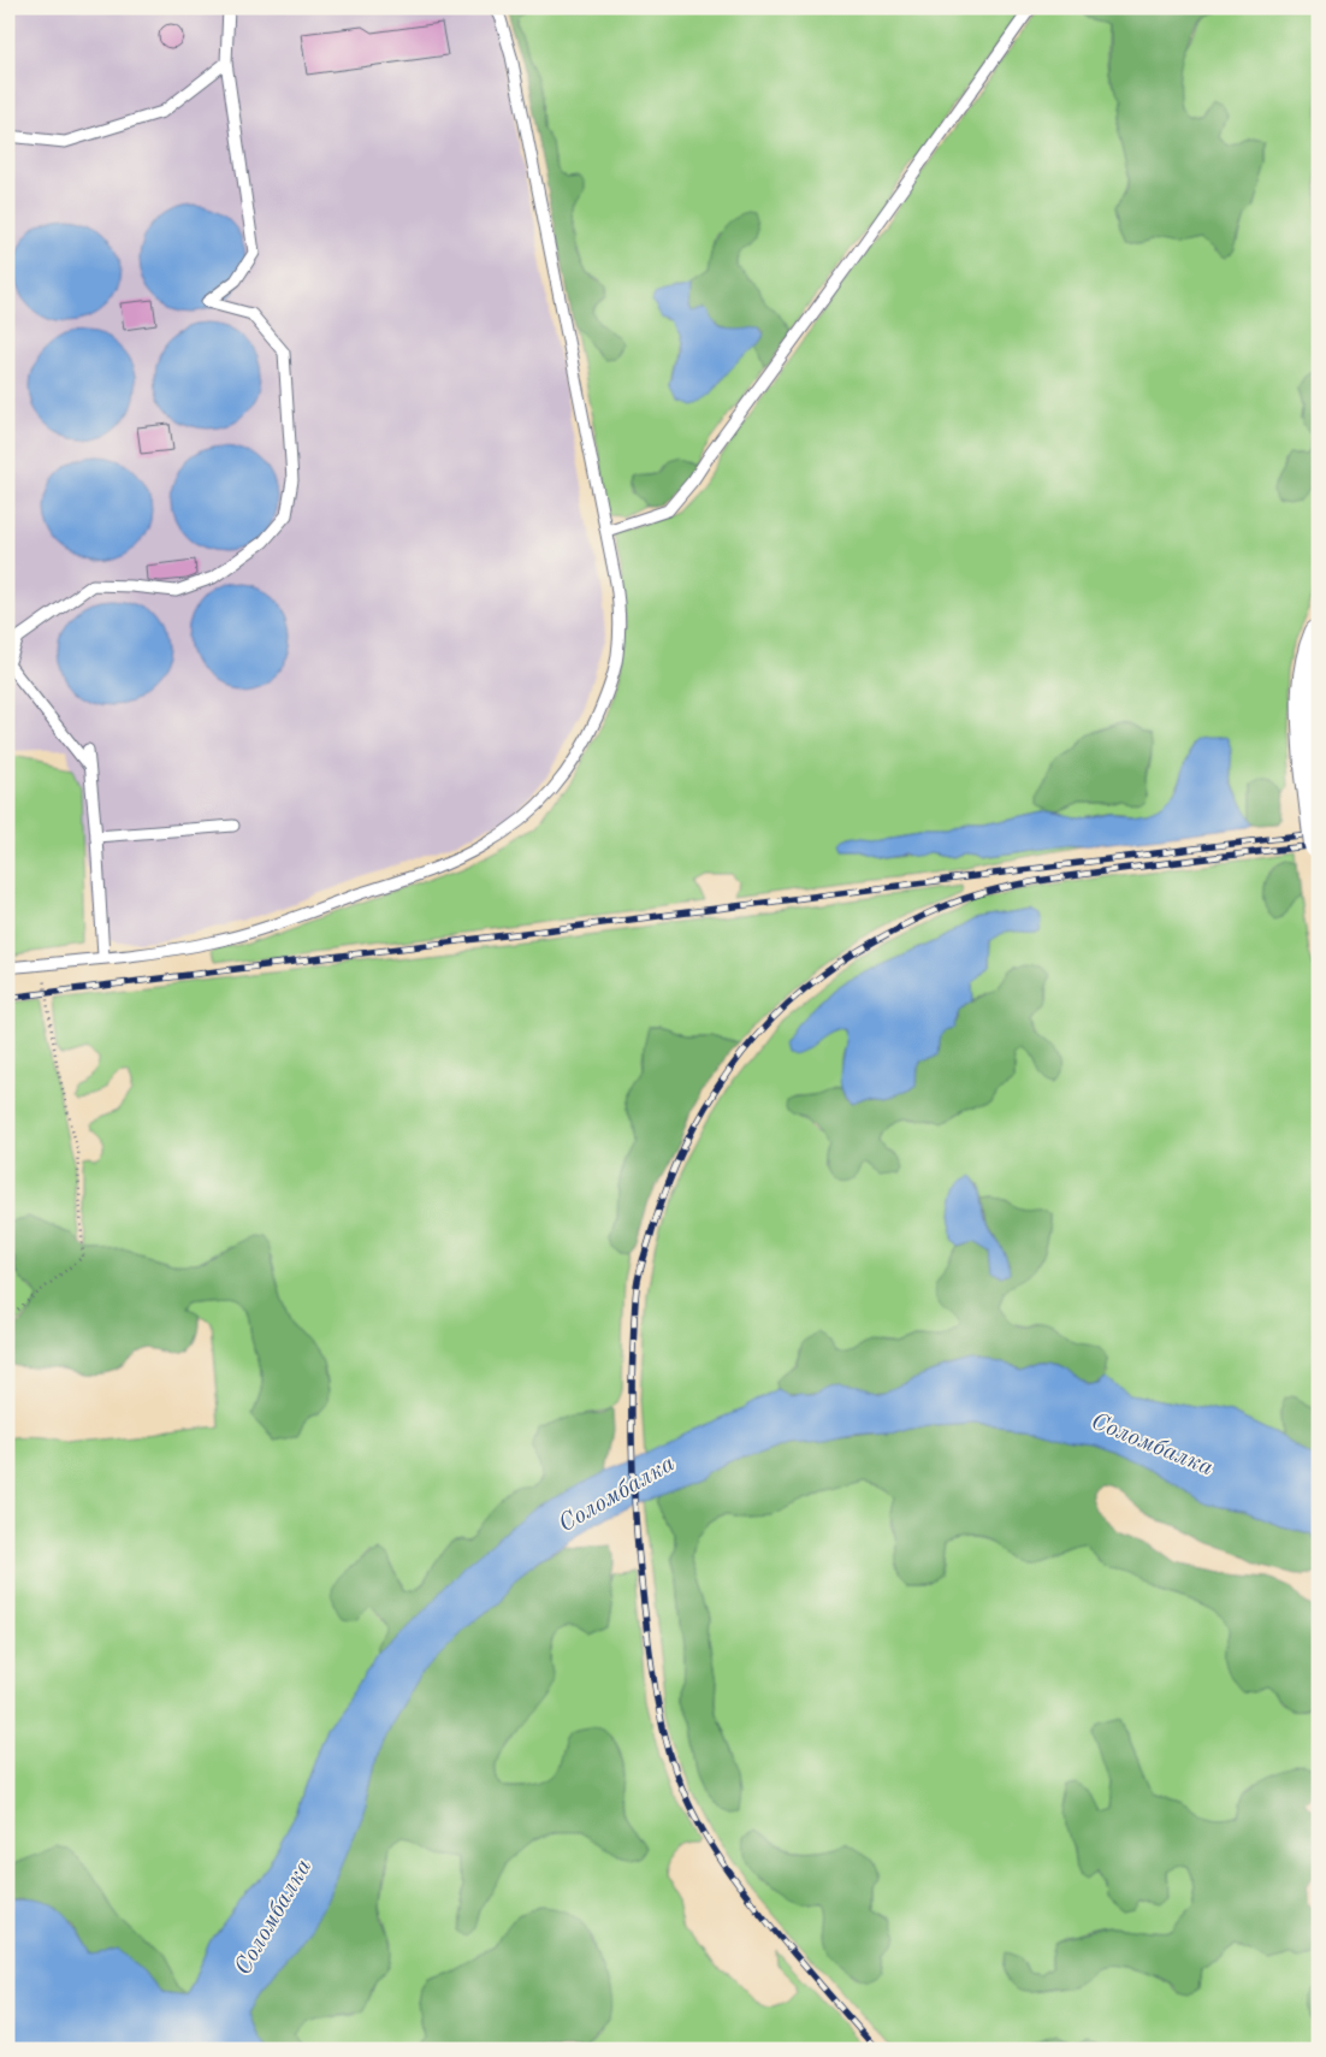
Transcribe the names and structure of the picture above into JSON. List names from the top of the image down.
{
  "water": ["Соломбалка"]
}
